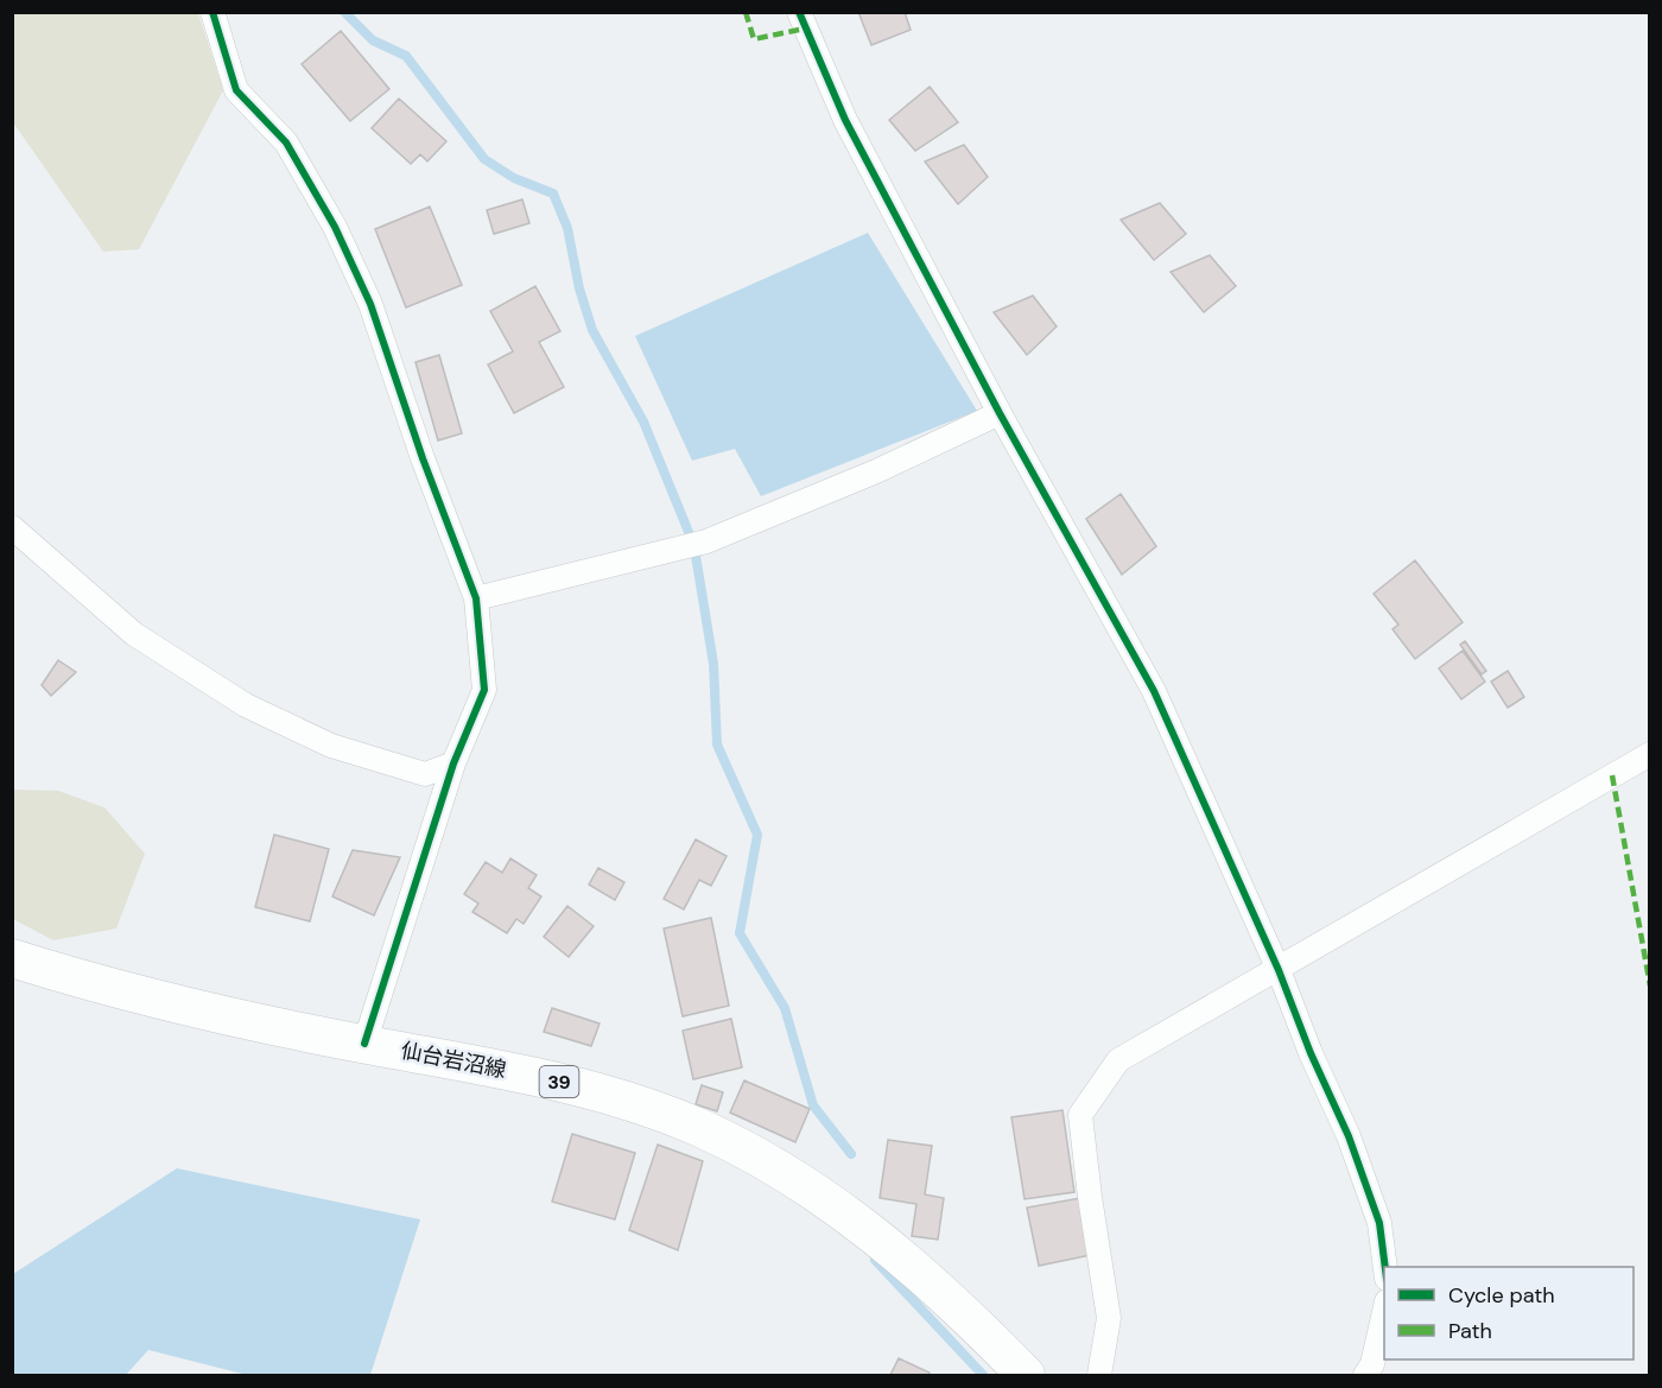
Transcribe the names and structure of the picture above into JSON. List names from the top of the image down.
{
  "streets": {
    "main road": ["仙台岩沼線", "39"]
  },
  "legend": ["Cycle path", "Path"]
}
